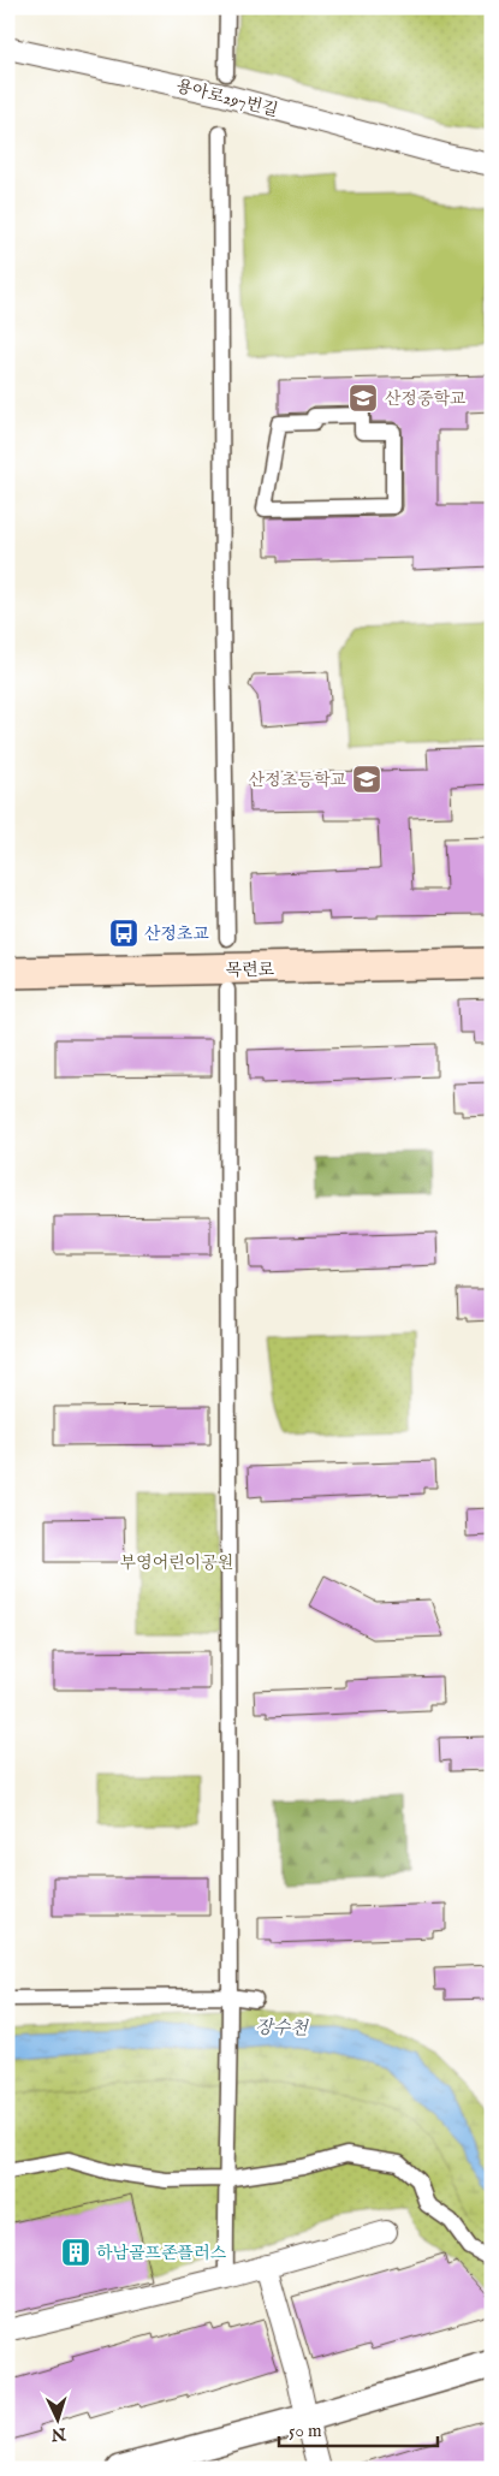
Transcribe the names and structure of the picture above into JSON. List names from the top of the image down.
{
  "streets": {
    "main road": ["목련로"],
    "street": ["용아로297번길"]
  },
  "water": ["장수천"],
  "parks": ["부영어린이공원"],
  "places": {
    "school or university": ["산정중학교", "산정초등학교"],
    "bus stop": ["산정초교"],
    "building": ["하남골프존플러스"]
  },
  "scale_bar": "50 m",
  "north": "bottom"
}
